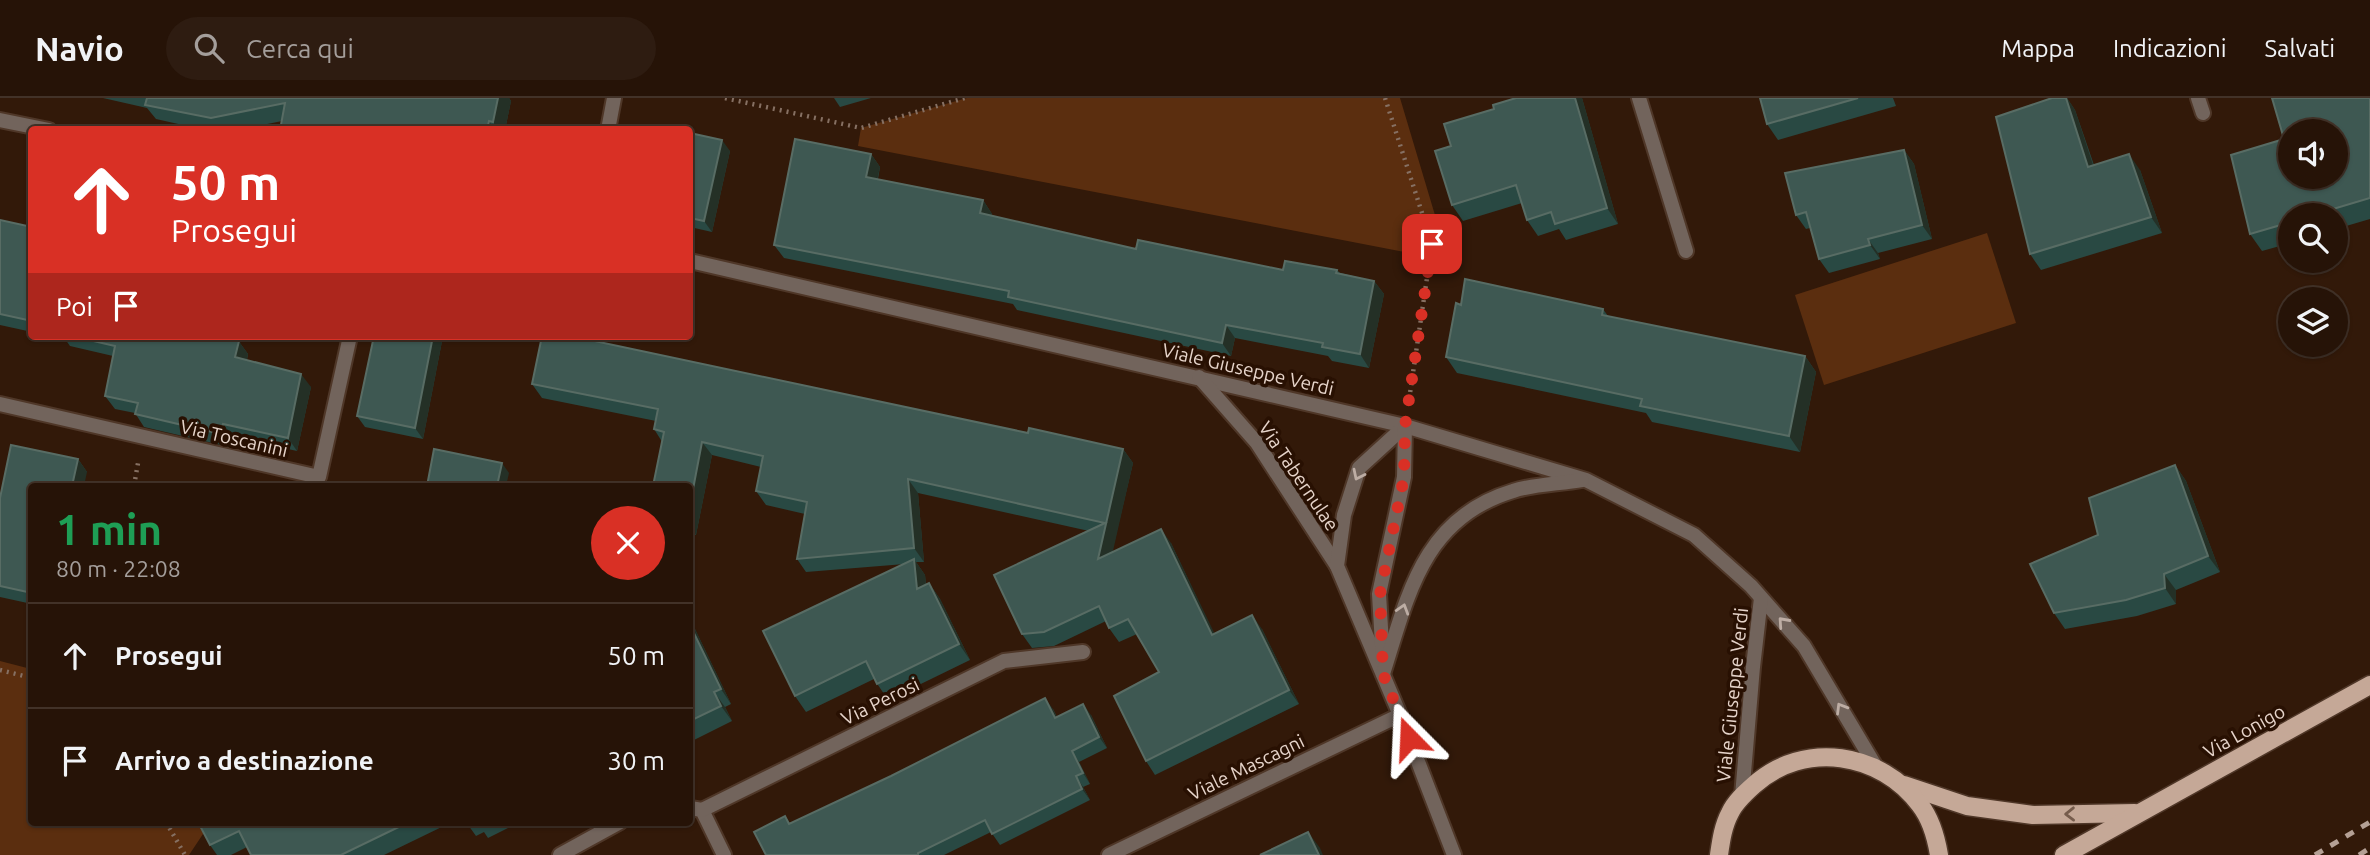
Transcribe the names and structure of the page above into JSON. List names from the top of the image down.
{
  "streets": {
    "main road": ["Via Lonigo"],
    "street": [
      "Viale Giuseppe Verdi",
      "Via Toscanini",
      "Via Tabernulae",
      "Via Perosi",
      "Viale Mascagni"
    ]
  },
  "crossings": [
    ["Viale Giuseppe Verdi", "Via Tabernulae"],
    ["Via Tabernulae", "Viale Mascagni"]
  ],
  "one_way": ["Via Lonigo"],
  "page": {
    "header": "Navio",
    "search": "Cerca qui",
    "nav": ["Mappa", "Indicazioni", "Salvati"],
    "turn": ["50 m", "Prosegui"],
    "then": "Poi",
    "heading": ["1 min", "80 m · 22:08"],
    "list": [
      {
        "name": "Prosegui",
        "value": "50 m"
      },
      {
        "name": "Arrivo a destinazione",
        "value": "30 m"
      }
    ]
  }
}
